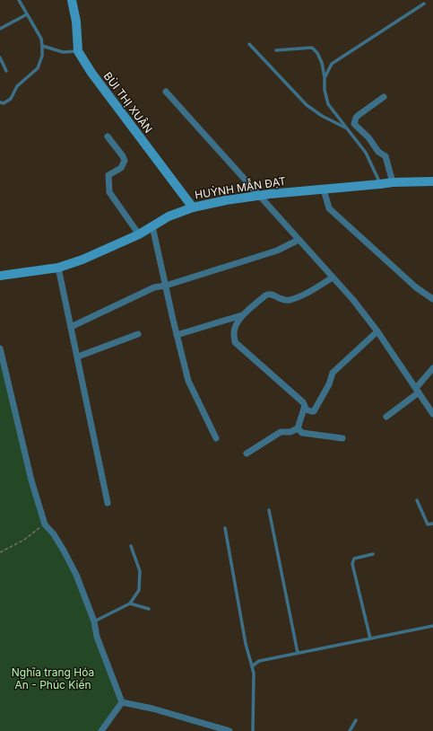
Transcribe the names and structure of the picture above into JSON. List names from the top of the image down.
{
  "streets": {
    "main road": ["BÙI THỊ XUÂN", "HUỲNH MẪN ĐẠT"]
  },
  "crossings": [
    ["BÙI THỊ XUÂN", "HUỲNH MẪN ĐẠT"]
  ],
  "parks": ["Nghĩa trang Hóa An - Phúc Kiến"]
}
